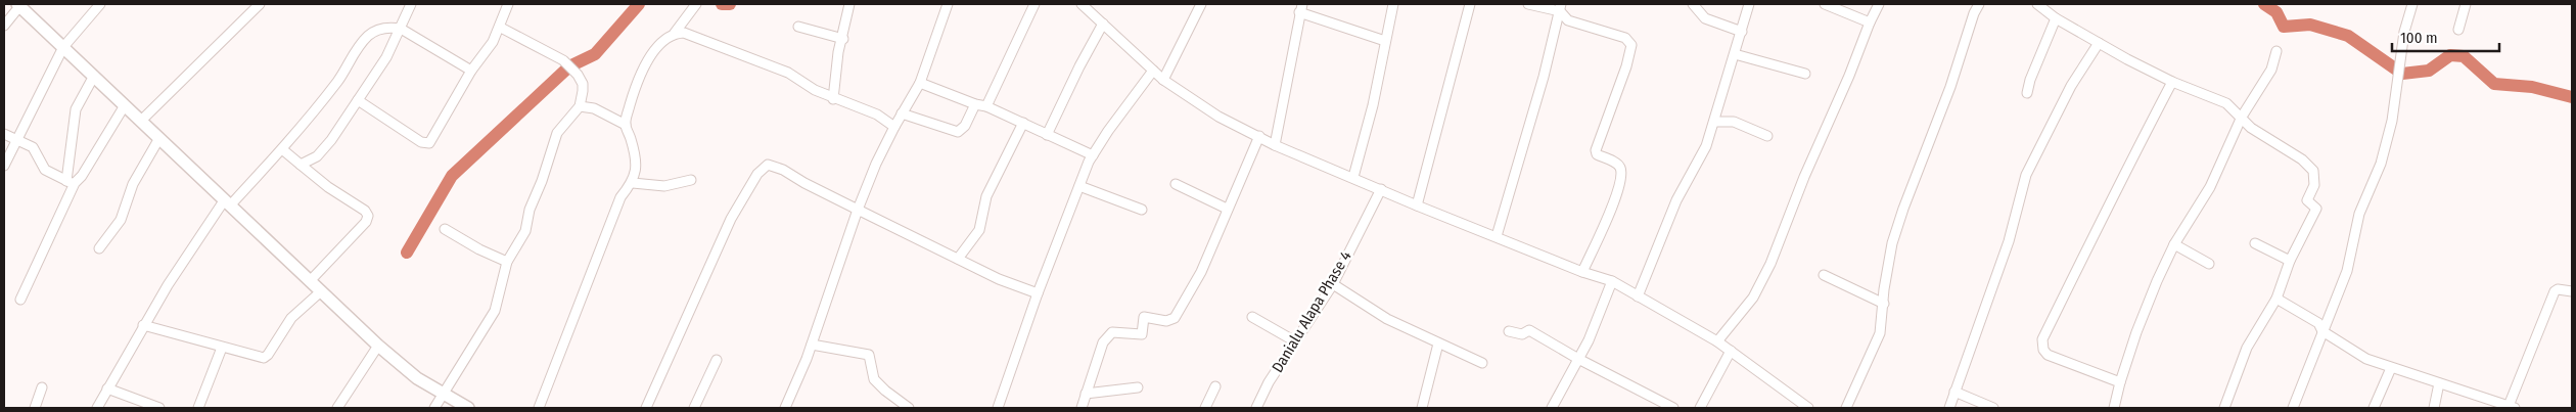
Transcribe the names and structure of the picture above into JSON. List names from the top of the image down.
{
  "streets": {
    "street": ["Danialu Alapa Phase 4"]
  },
  "scale_bar": "100 m"
}
